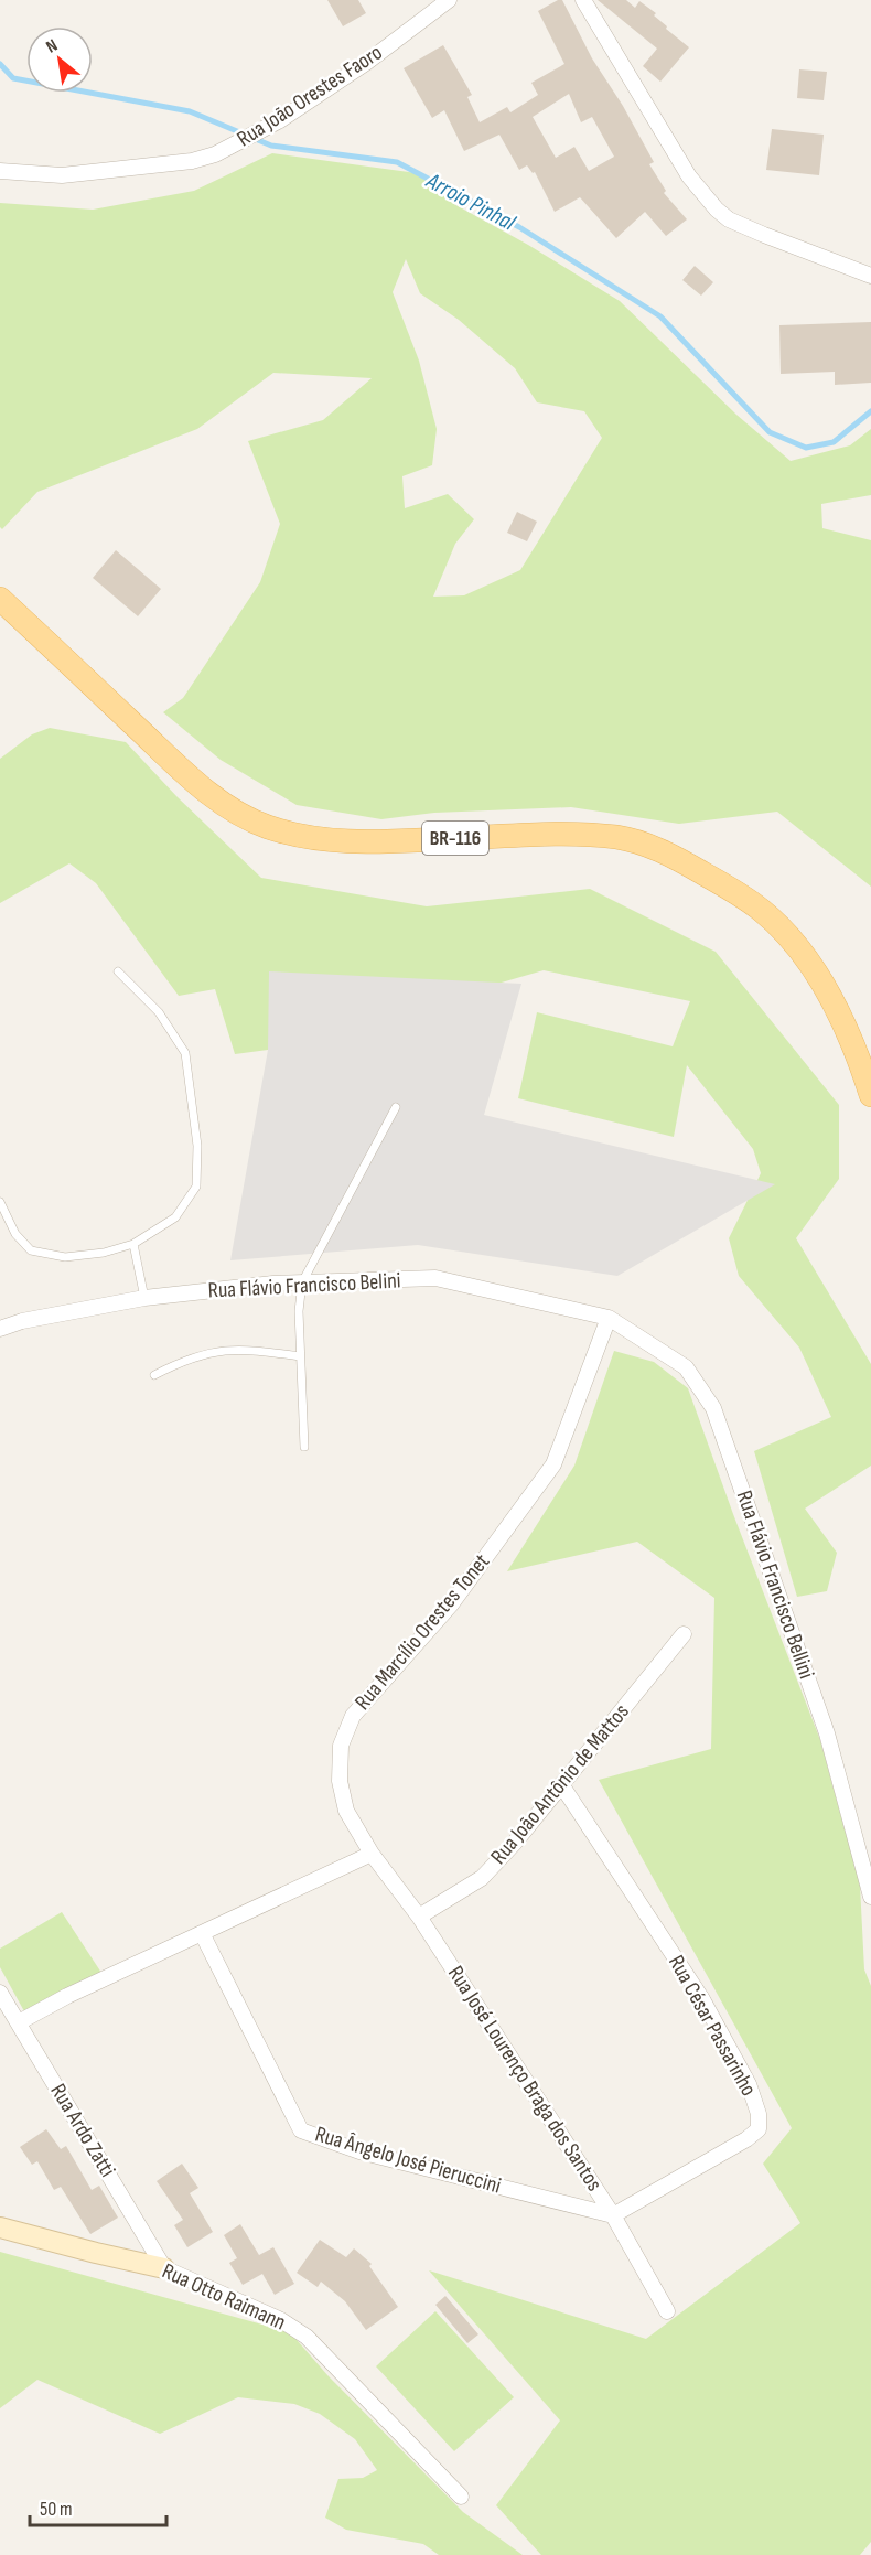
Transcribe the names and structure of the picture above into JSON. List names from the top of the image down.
{
  "streets": {
    "main road": ["BR-116"],
    "street": [
      "Rua João Orestes Faoro",
      "Rua Flávio Francisco Belini",
      "Rua Flávio Francisco Bellini",
      "Rua Marcílio Orestes Tonet",
      "Rua João Antônio de Mattos",
      "Rua César Passarinho",
      "Rua José Lourenço Braga dos Santos",
      "Rua Ardo Zatti",
      "Rua Ângelo José Pieruccini",
      "Rua Otto Raimann"
    ]
  },
  "crossings": [
    ["Rua Flávio Francisco Belini", "Rua Flávio Francisco Bellini"],
    ["Rua Flávio Francisco Belini", "Rua Marcílio Orestes Tonet"],
    ["Rua Flávio Francisco Bellini", "Rua Marcílio Orestes Tonet"],
    ["Rua Marcílio Orestes Tonet", "Rua José Lourenço Braga dos Santos"],
    ["Rua João Antônio de Mattos", "Rua César Passarinho"],
    ["Rua João Antônio de Mattos", "Rua José Lourenço Braga dos Santos"],
    ["Rua César Passarinho", "Rua José Lourenço Braga dos Santos"],
    ["Rua César Passarinho", "Rua Ângelo José Pieruccini"],
    ["Rua José Lourenço Braga dos Santos", "Rua Ângelo José Pieruccini"],
    ["Rua Ardo Zatti", "Rua Otto Raimann"]
  ],
  "water": ["Arroio Pinhal"],
  "scale_bar": "50 m",
  "north": "top left"
}
